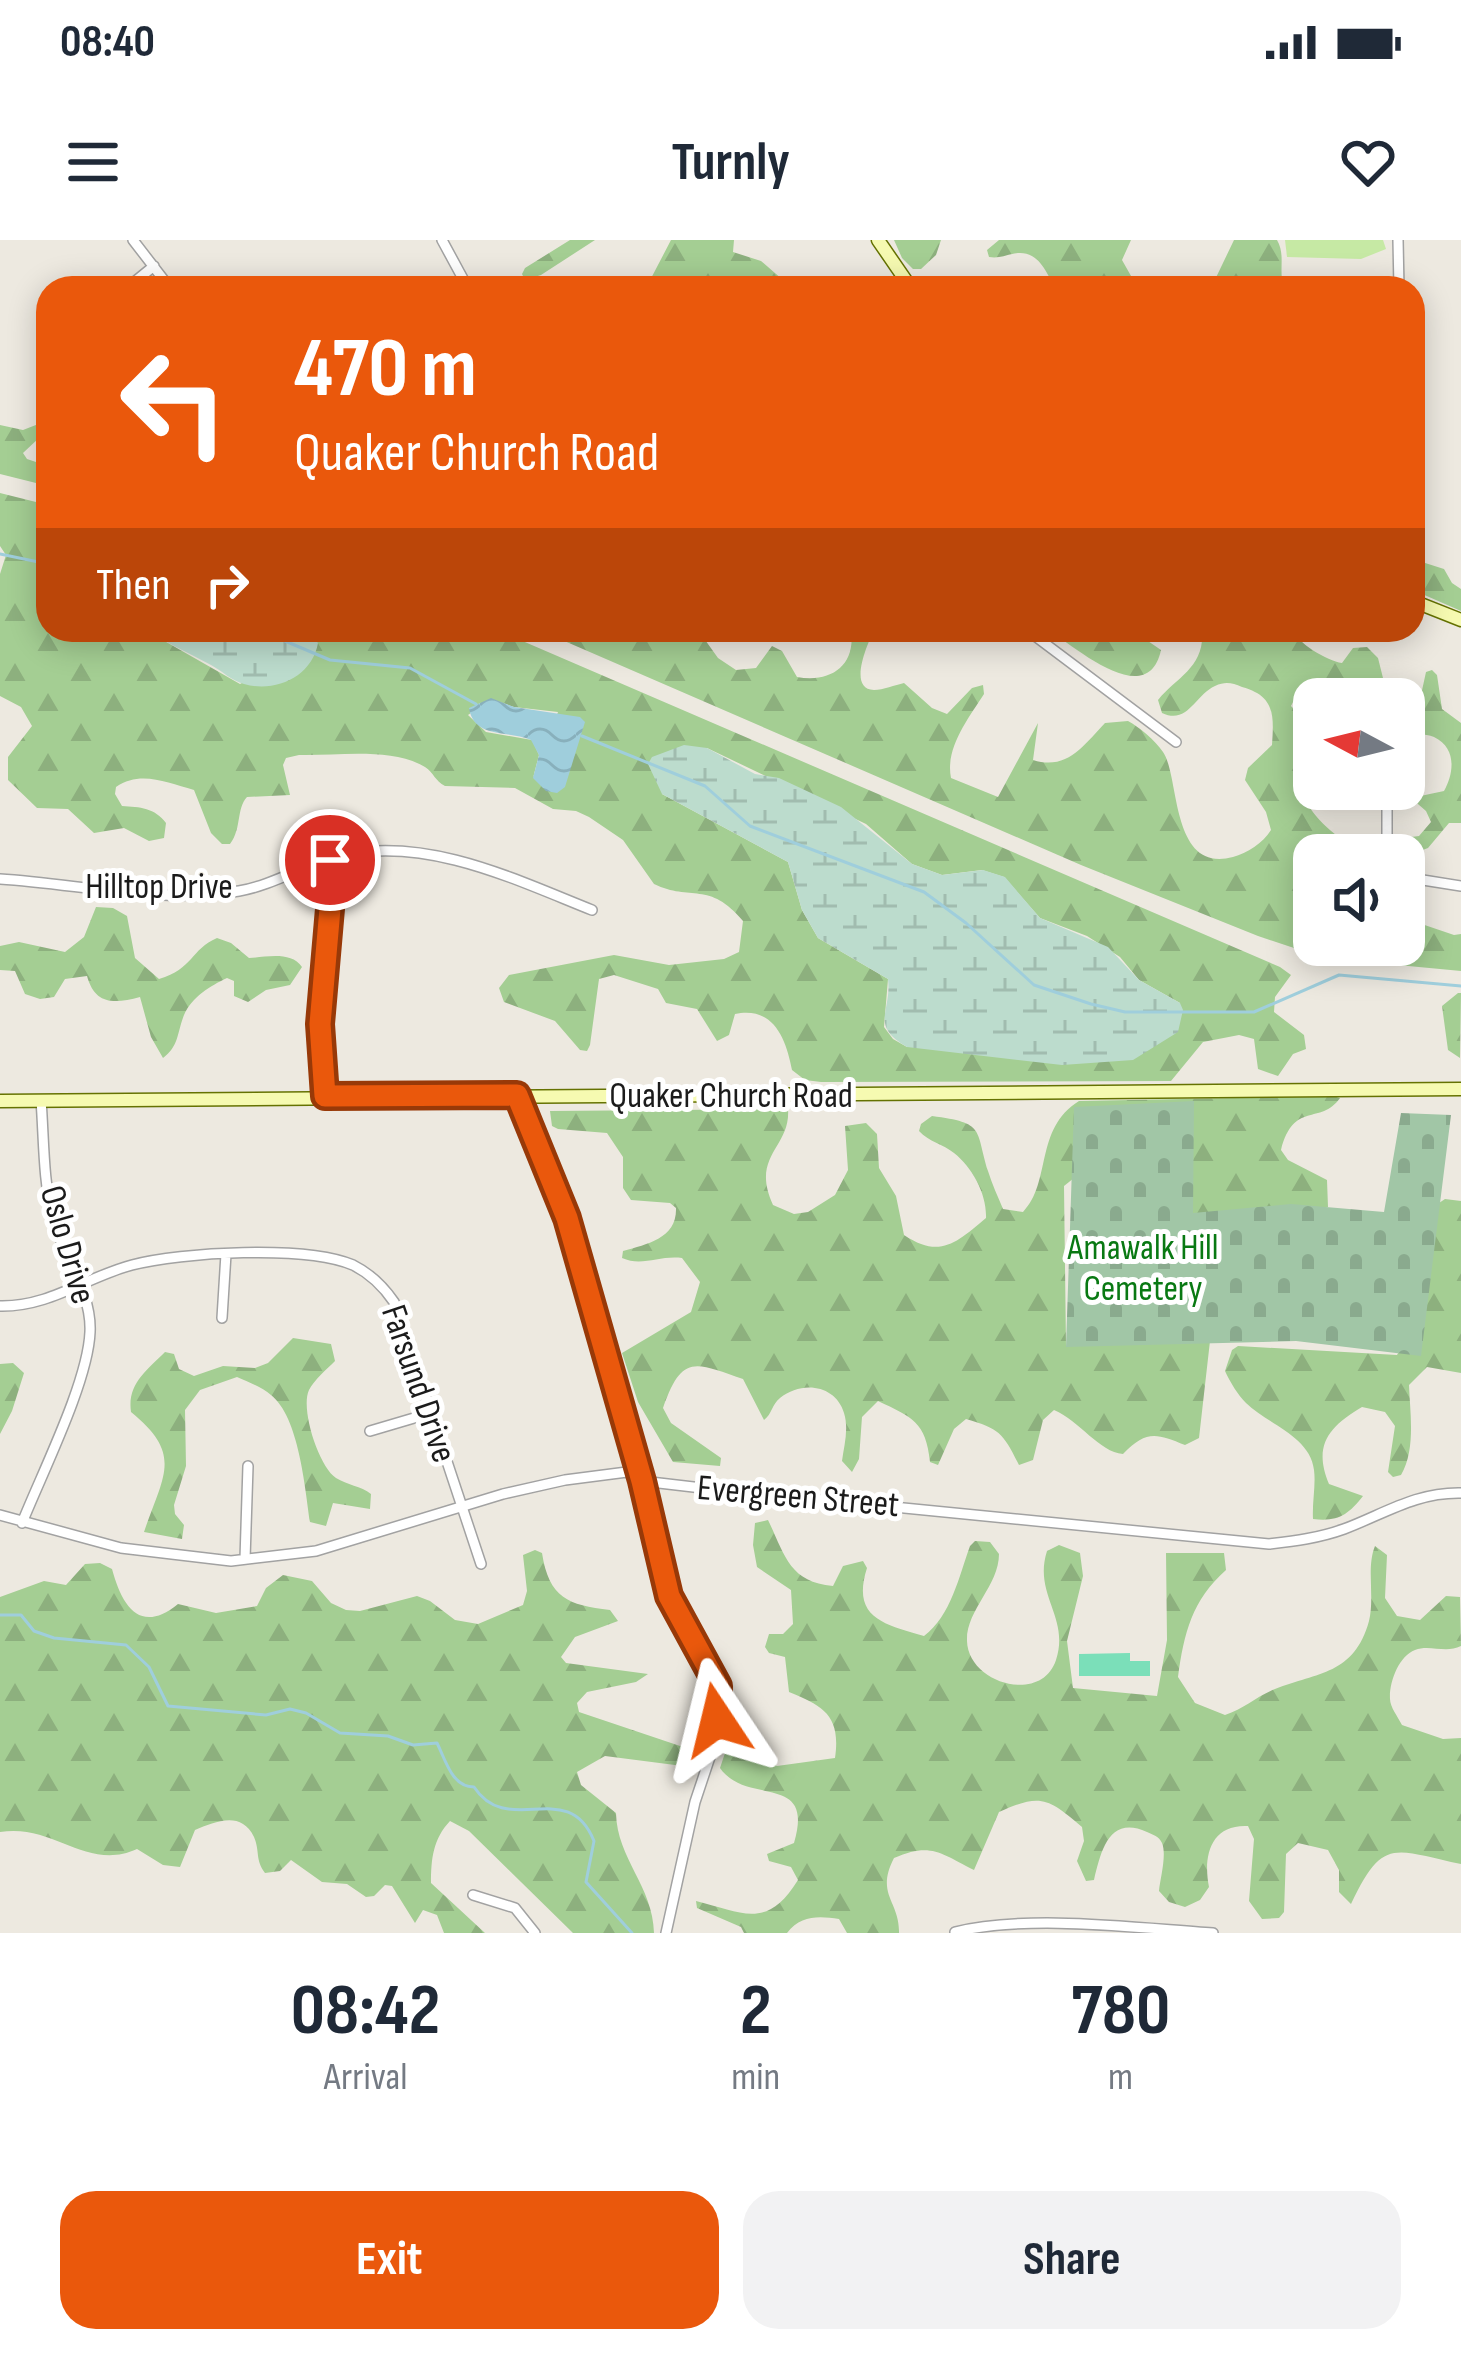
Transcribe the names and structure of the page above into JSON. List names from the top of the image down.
{
  "streets": {
    "street": [
      "Hilltop Drive",
      "Quaker Church Road",
      "Oslo Drive",
      "Farsund Drive",
      "Evergreen Street"
    ]
  },
  "crossings": [
    ["Quaker Church Road", "Oslo Drive"],
    ["Oslo Drive", "Farsund Drive"],
    ["Oslo Drive", "Evergreen Street"],
    ["Farsund Drive", "Evergreen Street"]
  ],
  "parks": ["Amawalk Hill Cemetery"],
  "north": "left",
  "page": {
    "status": "08:40",
    "header": "Turnly",
    "turn": ["470 m", "Quaker Church Road"],
    "then": "Then",
    "eta": [
      "08:42",
      "Arrival",
      "2",
      "min",
      "780",
      "m"
    ],
    "buttons": ["Exit", "Share"]
  }
}
